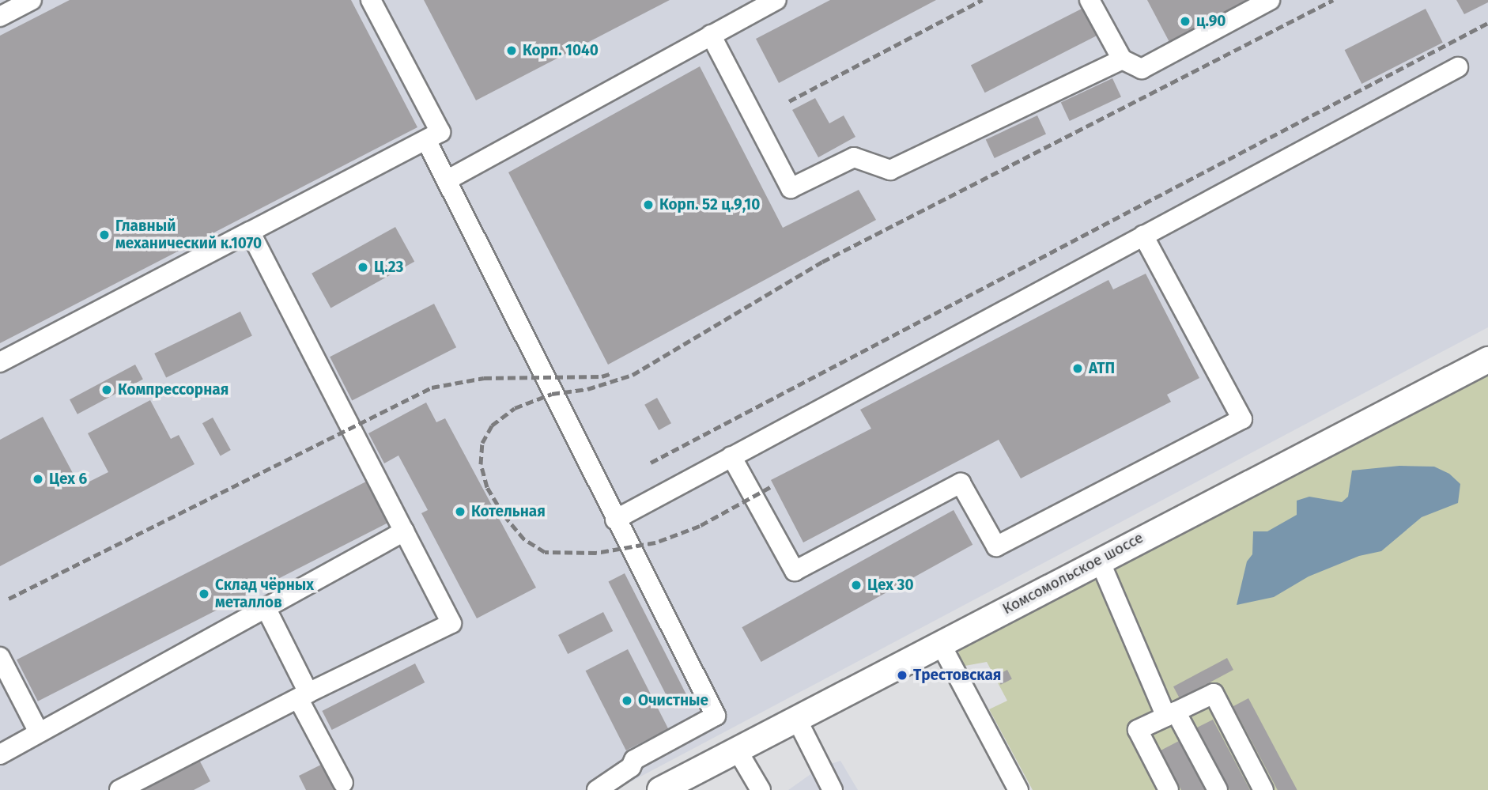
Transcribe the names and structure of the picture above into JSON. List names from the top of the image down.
{
  "streets": {
    "main road": ["Комсомольское шоссе"]
  },
  "places": [
    "ц.90",
    "Корп. 1040",
    "Корп. 52 ц.9,10",
    "Главный механический к.1070",
    "Ц.23",
    "АТП",
    "Компрессорная",
    "Цех 6",
    "Котельная",
    "Цех 30",
    "Склад чёрных металлов",
    "Трестовская",
    "Очистные"
  ]
}
